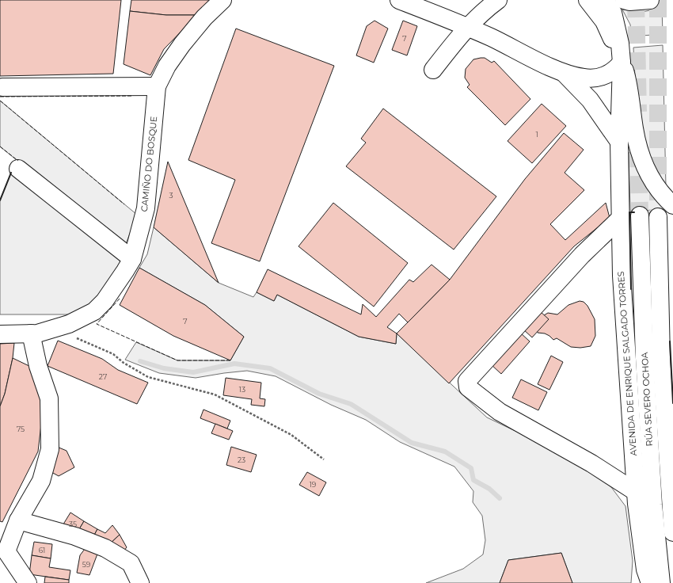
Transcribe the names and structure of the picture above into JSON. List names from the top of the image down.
{
  "streets": {
    "main road": ["CAMIÑO DO BOSQUE", "AVENIDA DE ENRIQUE SALGADO TORRES", "RÚA SEVERO OCHOA"]
  },
  "house_numbers": [
    "7",
    "1",
    "3",
    "7",
    "27",
    "13",
    "75",
    "23",
    "19",
    "35",
    "61",
    "59"
  ]
}
